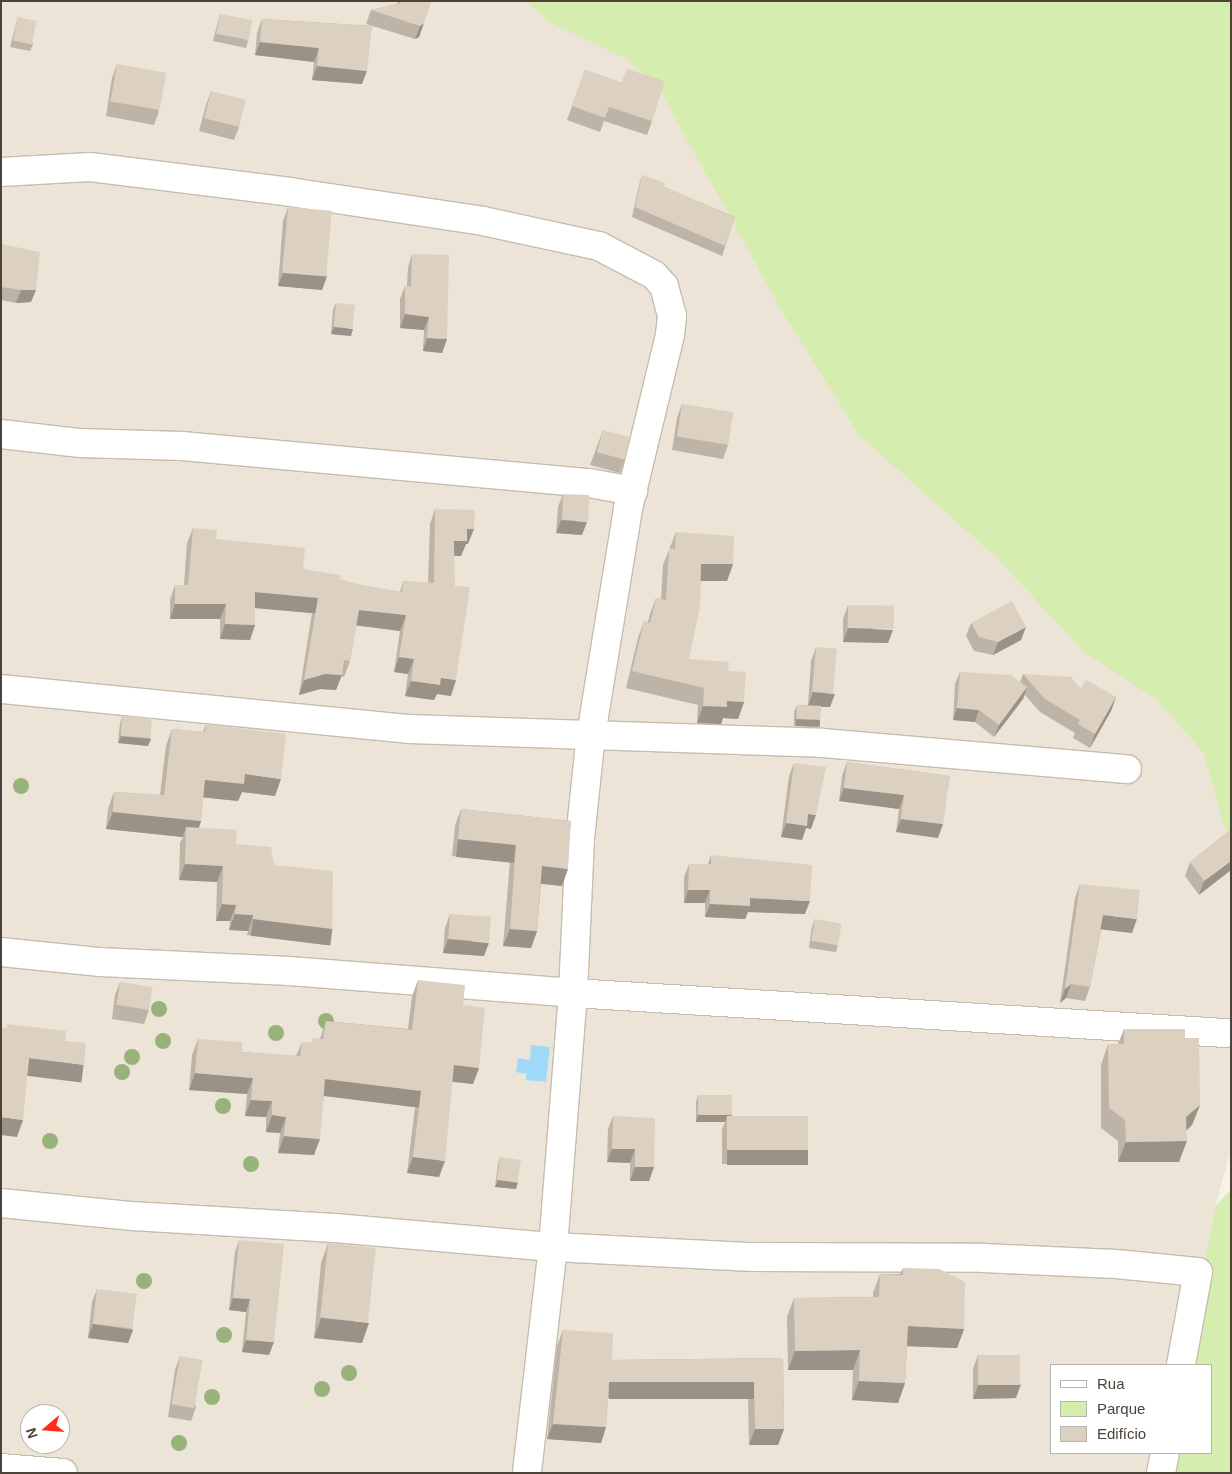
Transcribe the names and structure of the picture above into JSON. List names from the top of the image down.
{
  "legend": ["Rua", "Parque", "Edifício"],
  "north": "left"
}
